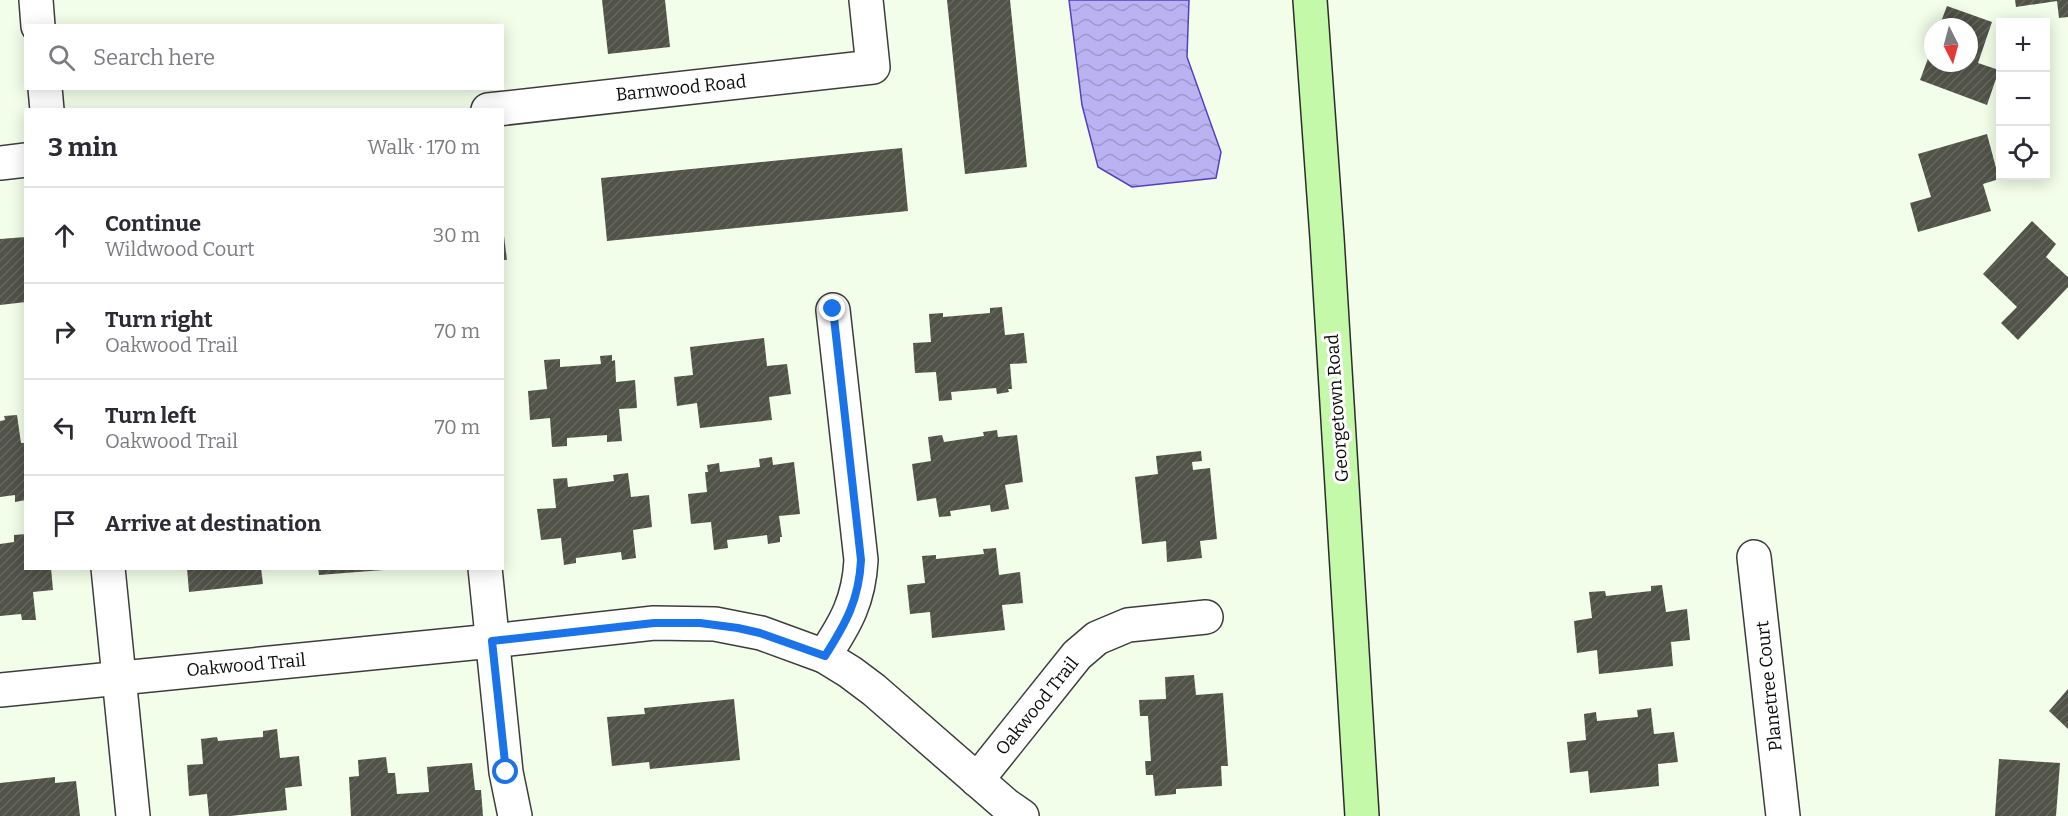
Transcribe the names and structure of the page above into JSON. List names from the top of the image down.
{
  "streets": {
    "main road": ["Georgetown Road"],
    "street": ["Barnwood Road", "Oakwood Trail", "Planetree Court"]
  },
  "north": "bottom",
  "page": {
    "map_buttons": ["+", "−"],
    "search": "Search here",
    "heading": ["3 min", "Walk · 170 m"],
    "list": [
      ["Continue", "Wildwood Court", "30 m"],
      ["Turn right", "Oakwood Trail", "70 m"],
      ["Turn left", "Oakwood Trail", "70 m"],
      "Arrive at destination"
    ]
  }
}
